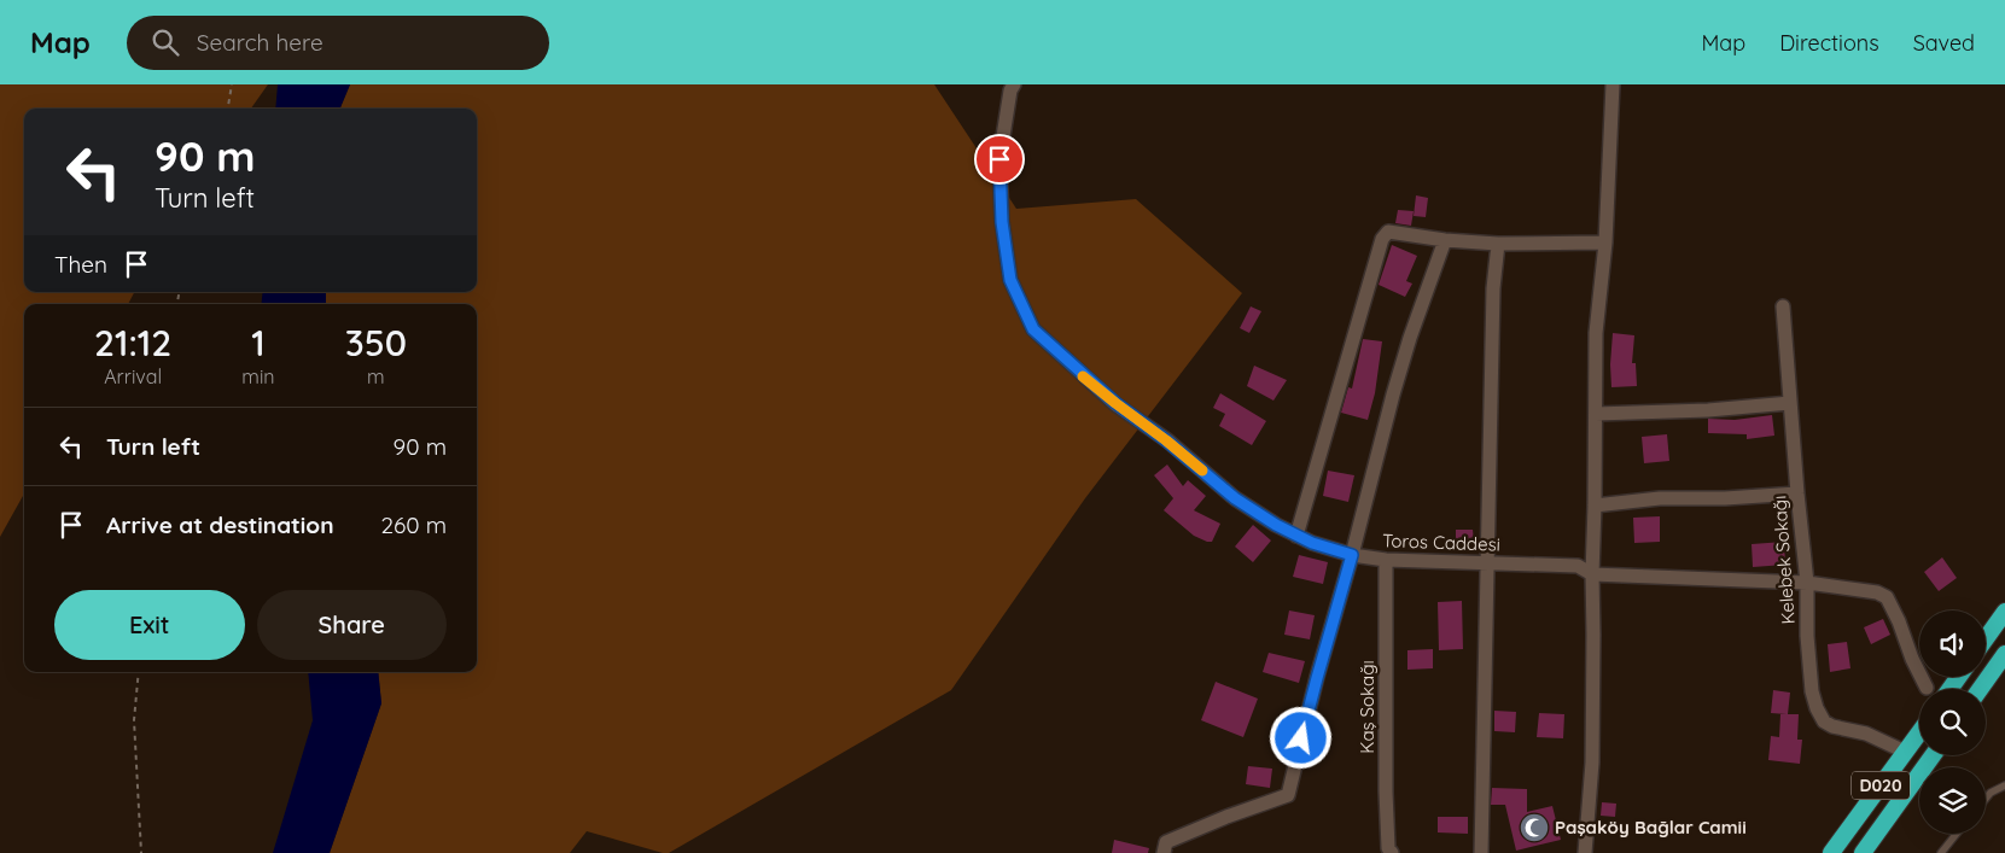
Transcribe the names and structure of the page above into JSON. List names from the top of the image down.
{
  "streets": {
    "highway": ["D020"],
    "street": ["Toros Caddesi", "Kelebek Sokağı", "Kaş Sokağı"]
  },
  "crossings": [
    ["Toros Caddesi", "Kelebek Sokağı"],
    ["Toros Caddesi", "Kaş Sokağı"],
    ["Kelebek Sokağı", "D020"]
  ],
  "places": {
    "mosque": ["Paşaköy Bağlar Camii"]
  },
  "page": {
    "header": "Map",
    "search": "Search here",
    "nav": ["Map", "Directions", "Saved"],
    "turn": ["90 m", "Turn left"],
    "then": "Then",
    "eta": [
      "21:12",
      "Arrival",
      "1",
      "min",
      "350",
      "m"
    ],
    "list": [
      {
        "name": "Turn left",
        "value": "90 m"
      },
      {
        "name": "Arrive at destination",
        "value": "260 m"
      }
    ],
    "buttons": ["Exit", "Share"]
  }
}
